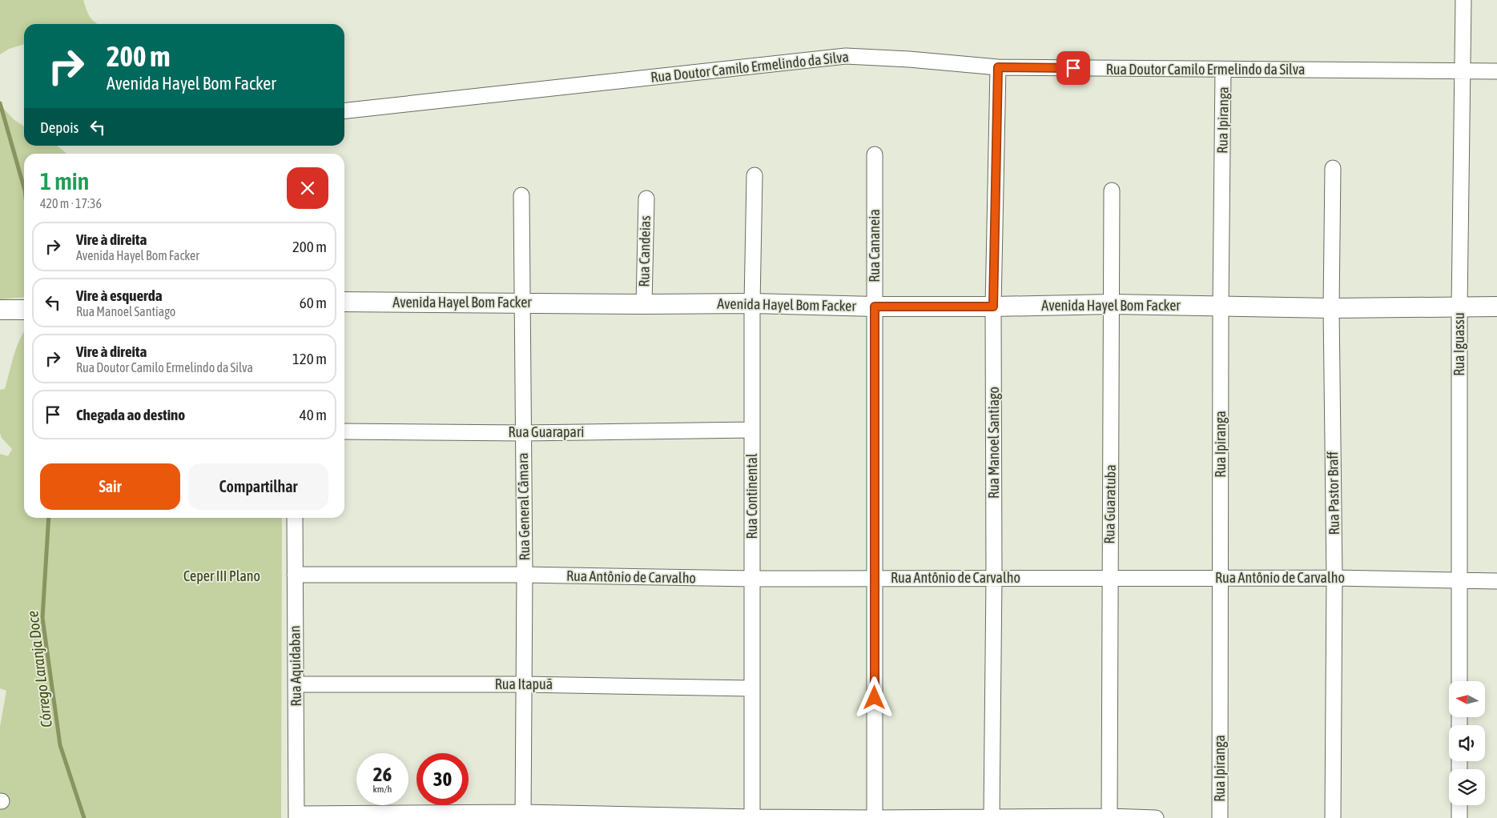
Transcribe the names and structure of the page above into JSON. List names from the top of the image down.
{
  "streets": {
    "street": [
      "Rua Doutor Camilo Ermelindo da Silva",
      "Rua Ipiranga",
      "Rua Cananeia",
      "Rua Candeias",
      "Avenida Hayel Bom Facker",
      "Rua Iguassu",
      "Rua Guarapari",
      "Rua Manoel Santiago",
      "Rua Pastor Braff",
      "Rua Continental",
      "Rua Guaratuba",
      "Rua General Câmara",
      "Rua Antônio de Carvalho",
      "Rua Aquidaban",
      "Rua Itapuã"
    ]
  },
  "crossings": [
    ["Rua Doutor Camilo Ermelindo da Silva", "Rua Ipiranga"],
    ["Rua Doutor Camilo Ermelindo da Silva", "Rua Iguassu"],
    ["Rua Doutor Camilo Ermelindo da Silva", "Rua Manoel Santiago"],
    ["Rua Ipiranga", "Avenida Hayel Bom Facker"],
    ["Rua Ipiranga", "Rua Antônio de Carvalho"],
    ["Rua Cananeia", "Avenida Hayel Bom Facker"],
    ["Rua Cananeia", "Rua Antônio de Carvalho"],
    ["Rua Candeias", "Avenida Hayel Bom Facker"],
    ["Avenida Hayel Bom Facker", "Rua Iguassu"],
    ["Avenida Hayel Bom Facker", "Rua Manoel Santiago"],
    ["Avenida Hayel Bom Facker", "Rua Pastor Braff"],
    ["Avenida Hayel Bom Facker", "Rua Continental"],
    ["Avenida Hayel Bom Facker", "Rua Guaratuba"],
    ["Avenida Hayel Bom Facker", "Rua General Câmara"],
    ["Rua Iguassu", "Rua Antônio de Carvalho"],
    ["Rua Guarapari", "Rua Continental"],
    ["Rua Guarapari", "Rua General Câmara"],
    ["Rua Manoel Santiago", "Rua Antônio de Carvalho"],
    ["Rua Pastor Braff", "Rua Antônio de Carvalho"],
    ["Rua Continental", "Rua Antônio de Carvalho"],
    ["Rua Continental", "Rua Itapuã"],
    ["Rua Guaratuba", "Rua Antônio de Carvalho"],
    ["Rua General Câmara", "Rua Antônio de Carvalho"],
    ["Rua General Câmara", "Rua Itapuã"],
    ["Rua Antônio de Carvalho", "Rua Aquidaban"],
    ["Rua Aquidaban", "Rua Itapuã"]
  ],
  "water": ["Córrego Laranja Doce"],
  "parks": ["Ceper III Plano"],
  "north": "left",
  "page": {
    "turn": ["200 m", "Avenida Hayel Bom Facker"],
    "then": "Depois",
    "heading": ["1 min", "420 m · 17:36"],
    "list": [
      {
        "name": "Vire à direita",
        "note": "Avenida Hayel Bom Facker",
        "value": "200 m"
      },
      {
        "name": "Vire à esquerda",
        "note": "Rua Manoel Santiago",
        "value": "60 m"
      },
      {
        "name": "Vire à direita",
        "note": "Rua Doutor Camilo Ermelindo da Silva",
        "value": "120 m"
      },
      {
        "name": "Chegada ao destino",
        "value": "40 m"
      }
    ],
    "buttons": ["Sair", "Compartilhar"],
    "speed": "26 km/h",
    "limit": "30"
  }
}
